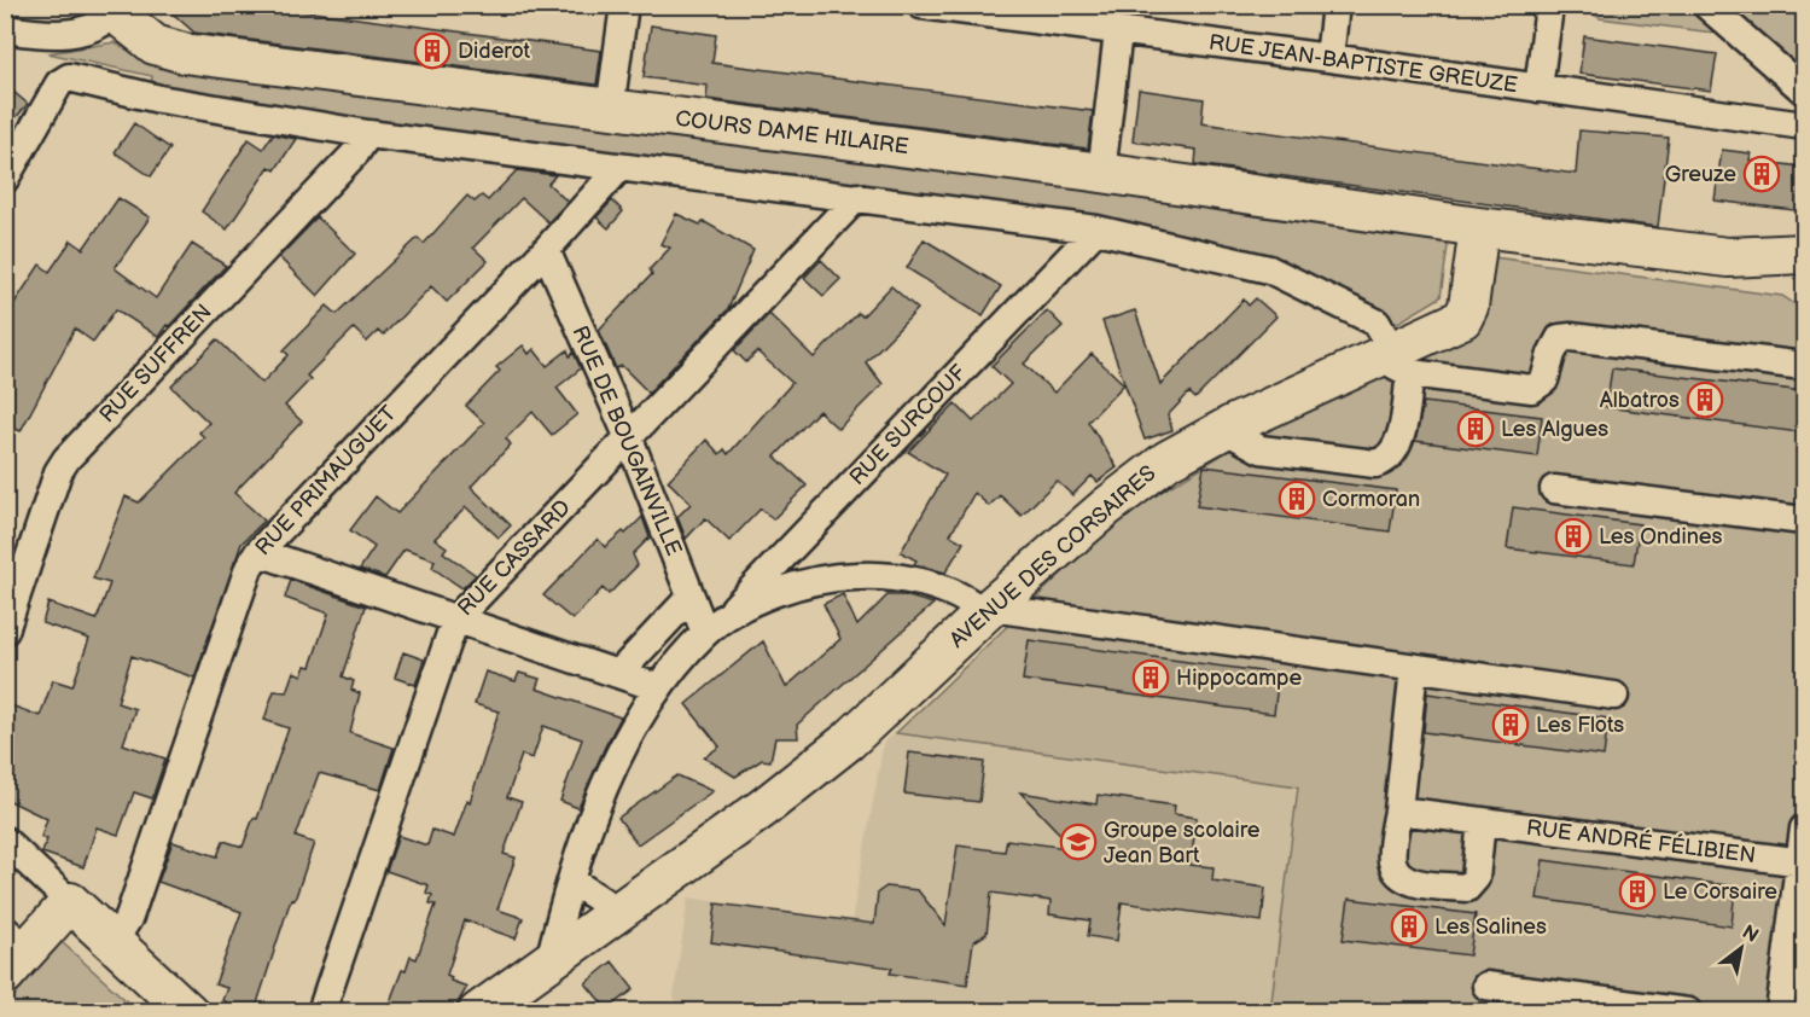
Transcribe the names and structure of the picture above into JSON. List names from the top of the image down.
{
  "streets": {
    "street": [
      "RUE JEAN-BAPTISTE GREUZE",
      "COURS DAME HILAIRE",
      "RUE SUFFREN",
      "RUE SURCOUF",
      "RUE DE BOUGAINVILLE",
      "RUE PRIMAUGUET",
      "AVENUE DES CORSAIRES",
      "RUE CASSARD",
      "RUE ANDRÉ FÉLIBIEN"
    ]
  },
  "crossings": [
    ["COURS DAME HILAIRE", "AVENUE DES CORSAIRES"],
    ["RUE SURCOUF", "RUE DE BOUGAINVILLE"],
    ["RUE SURCOUF", "AVENUE DES CORSAIRES"],
    ["RUE DE BOUGAINVILLE", "RUE PRIMAUGUET"],
    ["RUE DE BOUGAINVILLE", "RUE CASSARD"]
  ],
  "places": {
    "building": [
      "Diderot",
      "Greuze",
      "Albatros",
      "Les Algues",
      "Cormoran",
      "Les Ondines",
      "Hippocampe",
      "Les Flots",
      "Le Corsaire",
      "Les Salines"
    ],
    "school or university": ["Groupe scolaire Jean Bart"]
  },
  "north": "top right"
}
